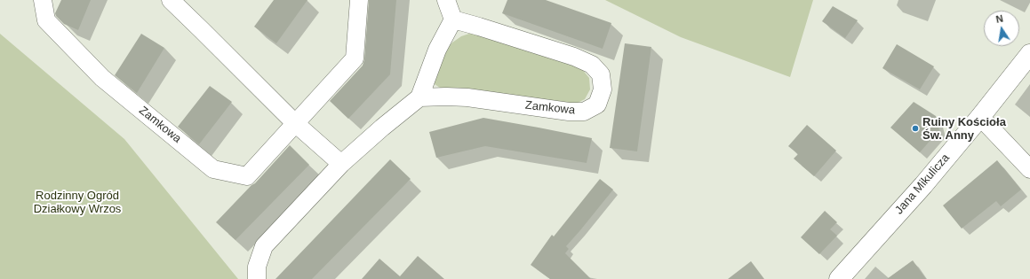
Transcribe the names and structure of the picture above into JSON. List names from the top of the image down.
{
  "streets": {
    "street": ["Zamkowa", "Jana Mikulicza"]
  },
  "parks": ["Rodzinny Ogród Działkowy Wrzos"],
  "places": ["Ruiny Kościoła Św. Anny"],
  "north": "top"
}
